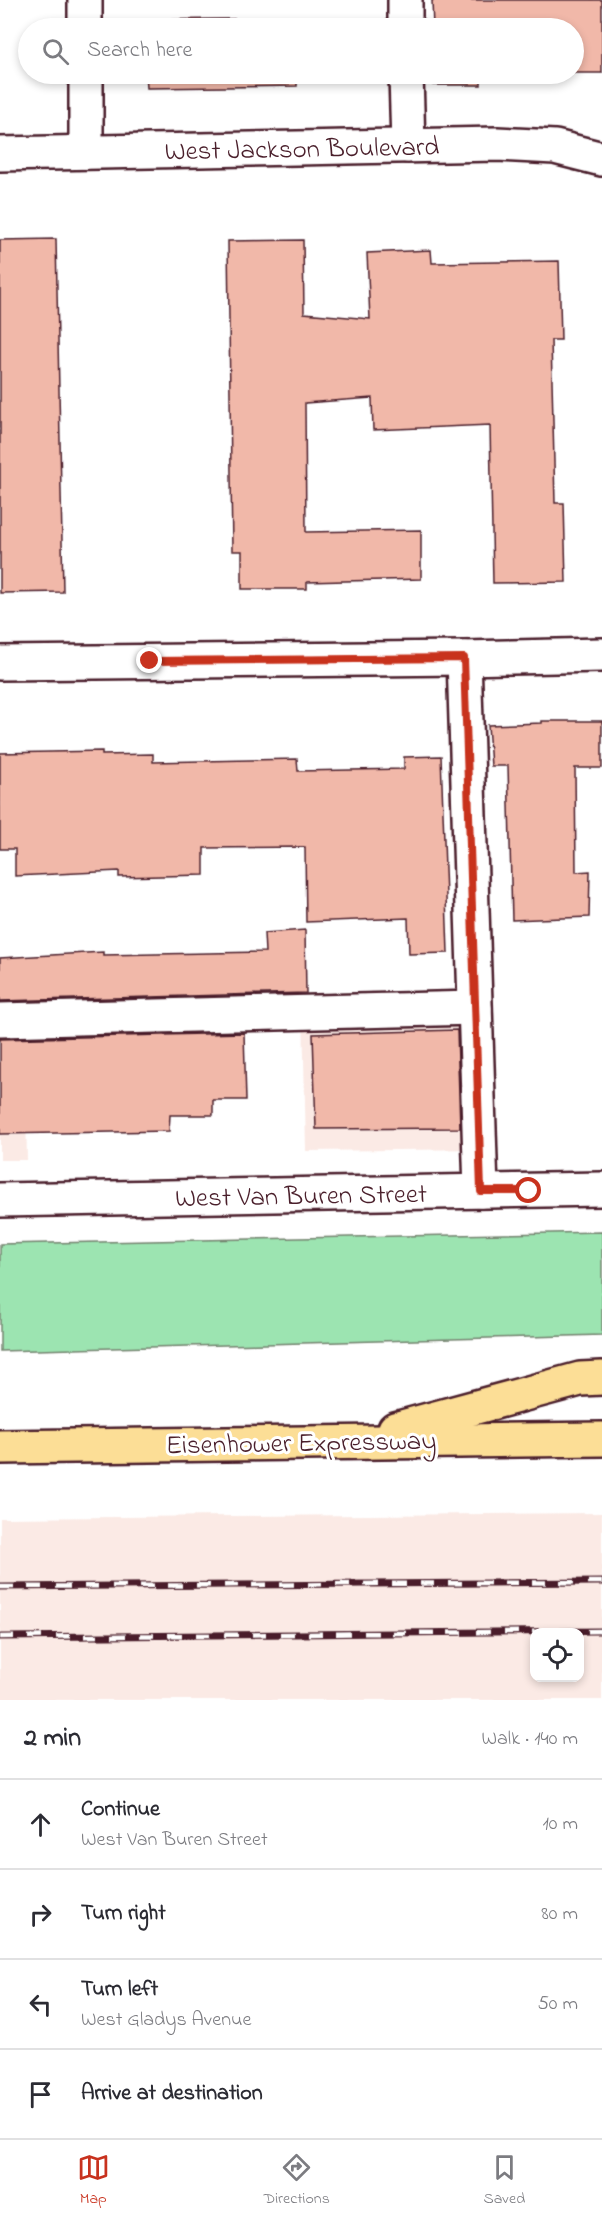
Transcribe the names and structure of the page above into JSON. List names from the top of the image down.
{
  "streets": {
    "highway": ["Eisenhower Expressway"],
    "street": ["West Jackson Boulevard", "West Van Buren Street"]
  },
  "page": {
    "search": "Search here",
    "heading": ["2 min", "Walk · 140 m"],
    "list": [
      ["Continue", "West Van Buren Street", "10 m"],
      ["Turn right", "80 m"],
      ["Turn left", "West Gladys Avenue", "50 m"],
      "Arrive at destination"
    ],
    "nav": ["Map", "Directions", "Saved"]
  }
}
